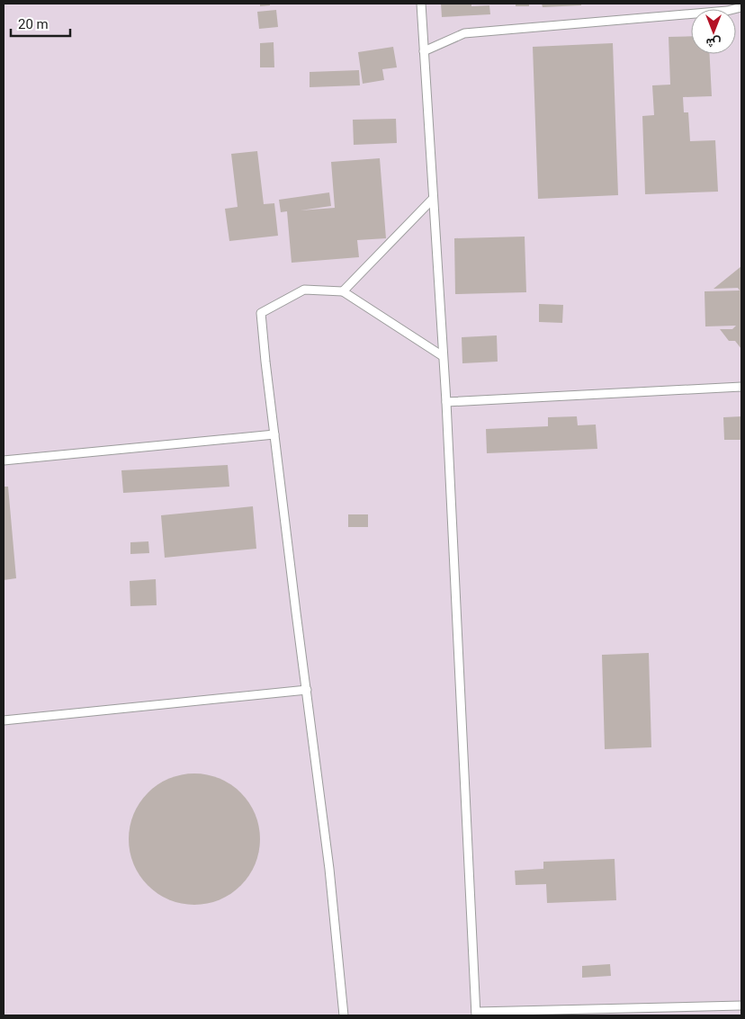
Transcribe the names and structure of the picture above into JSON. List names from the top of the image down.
{
  "scale_bar": "20 m",
  "north": "bottom"
}
